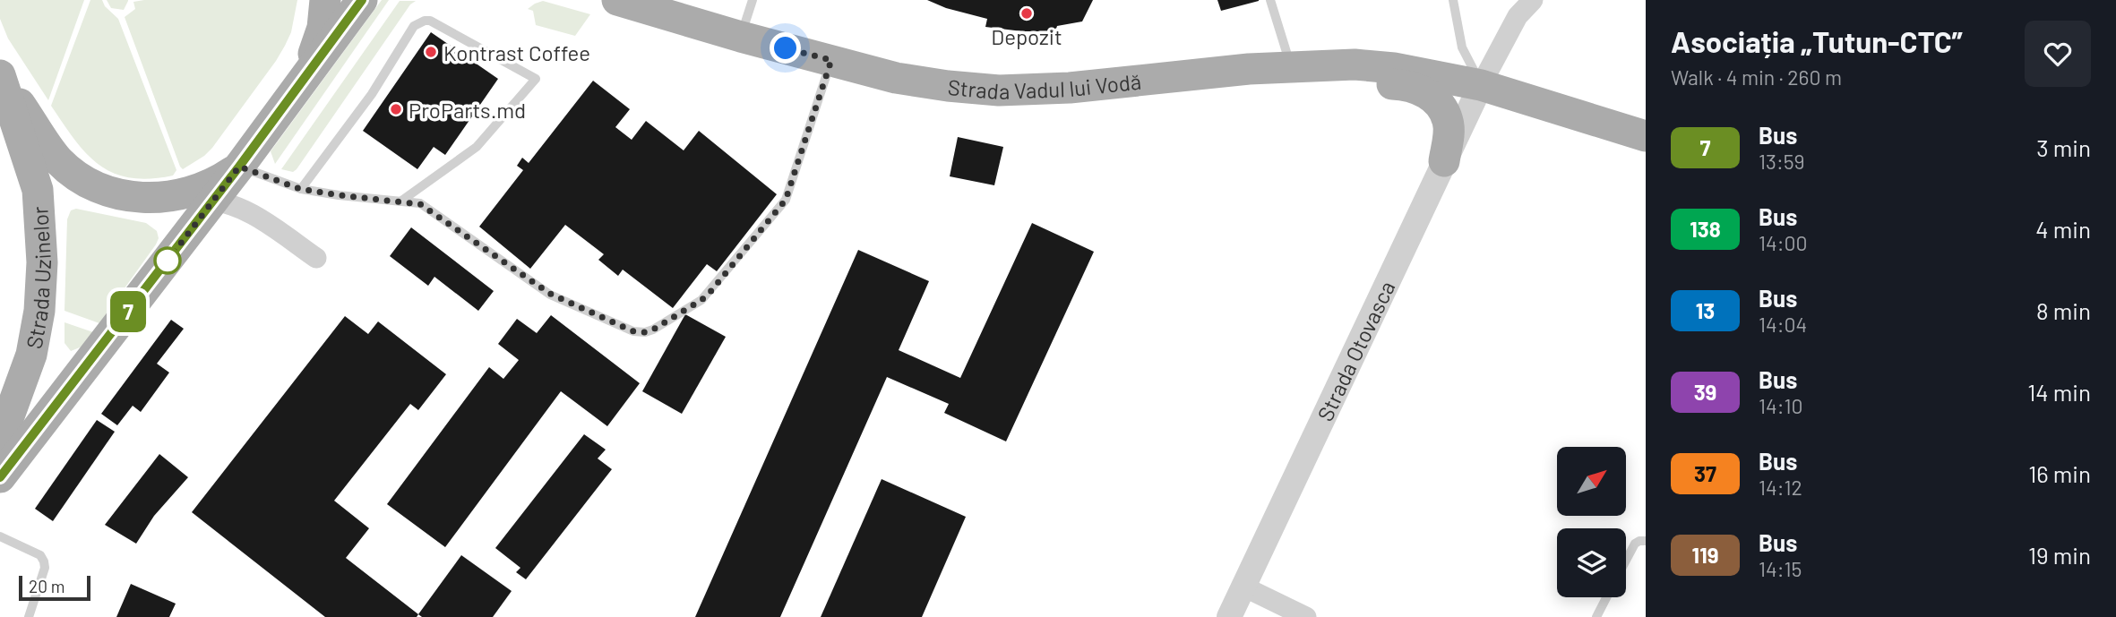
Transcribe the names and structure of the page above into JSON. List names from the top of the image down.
{
  "streets": {
    "main road": ["Strada Vadul lui Vodă", "Strada Uzinelor"],
    "street": ["Strada Otovasca"]
  },
  "crossings": [
    ["Strada Vadul lui Vodă", "Strada Otovasca"]
  ],
  "places": ["Depozit", "Kontrast Coffee", "ProParts.md"],
  "lines": ["bus line 7"],
  "scale_bar": "20 m",
  "north": "top right",
  "page": {
    "on_map": "7",
    "heading": ["Asociația „Tutun-CTC”", "Walk · 4 min · 260 m"],
    "list": [
      {
        "mark": "7",
        "name": "Bus",
        "note": "13:59",
        "value": "3 min"
      },
      {
        "mark": "138",
        "name": "Bus",
        "note": "14:00",
        "value": "4 min"
      },
      {
        "mark": "13",
        "name": "Bus",
        "note": "14:04",
        "value": "8 min"
      },
      {
        "mark": "39",
        "name": "Bus",
        "note": "14:10",
        "value": "14 min"
      },
      {
        "mark": "37",
        "name": "Bus",
        "note": "14:12",
        "value": "16 min"
      },
      {
        "mark": "119",
        "name": "Bus",
        "note": "14:15",
        "value": "19 min"
      }
    ],
    "scale": "20 m"
  }
}
